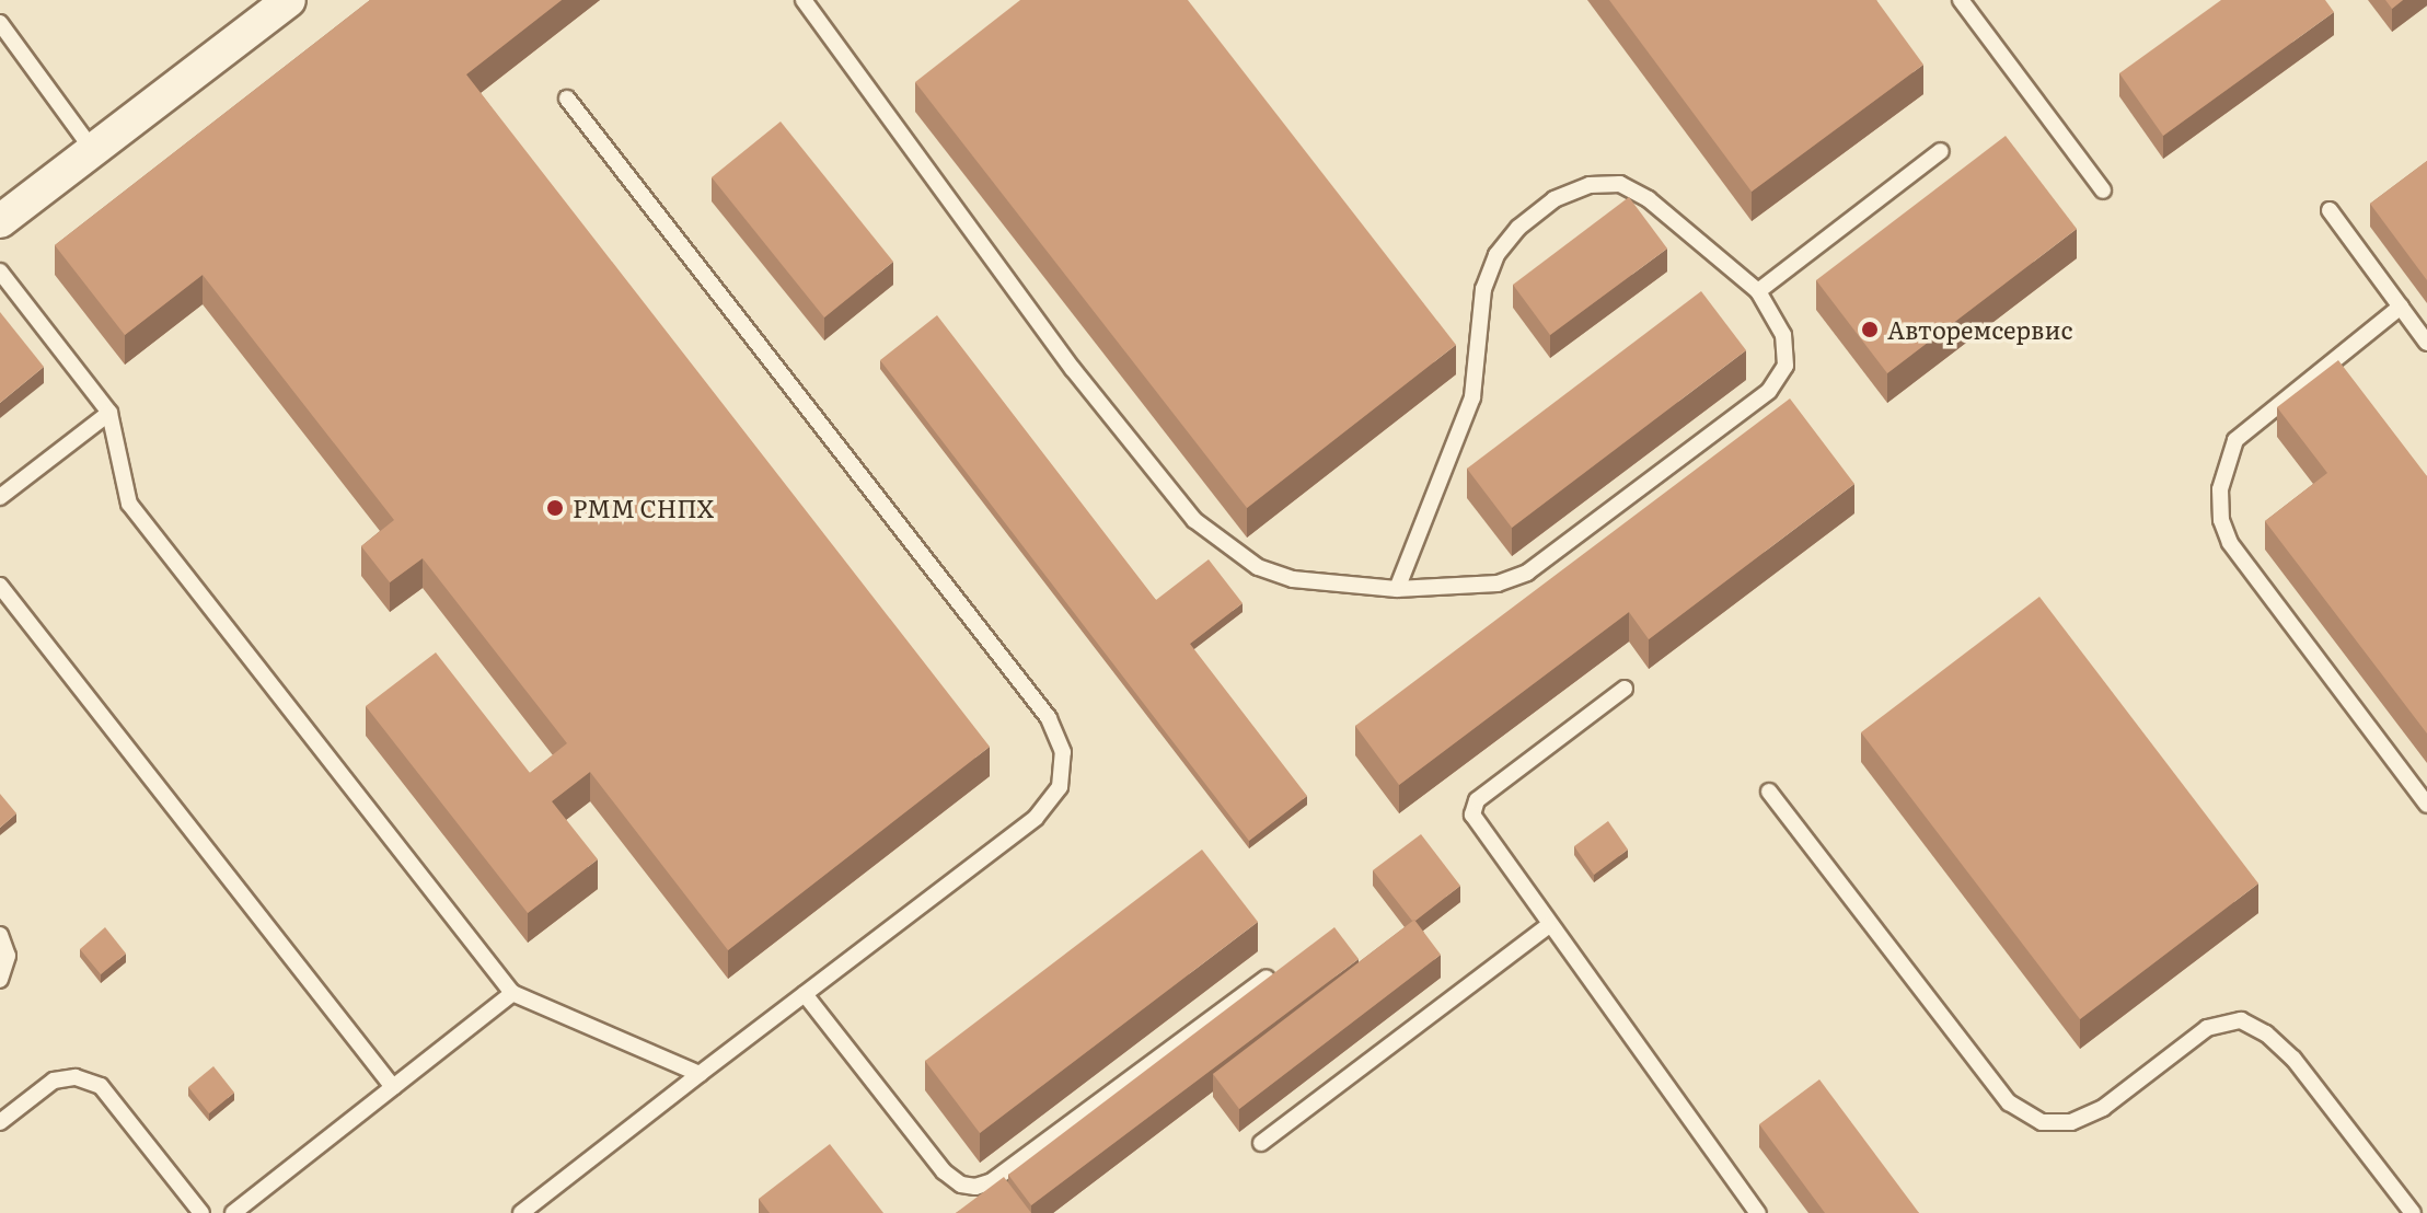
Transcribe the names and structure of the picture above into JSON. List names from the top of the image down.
{
  "places": ["Авторемсервис", "РММ СНПХ"]
}
